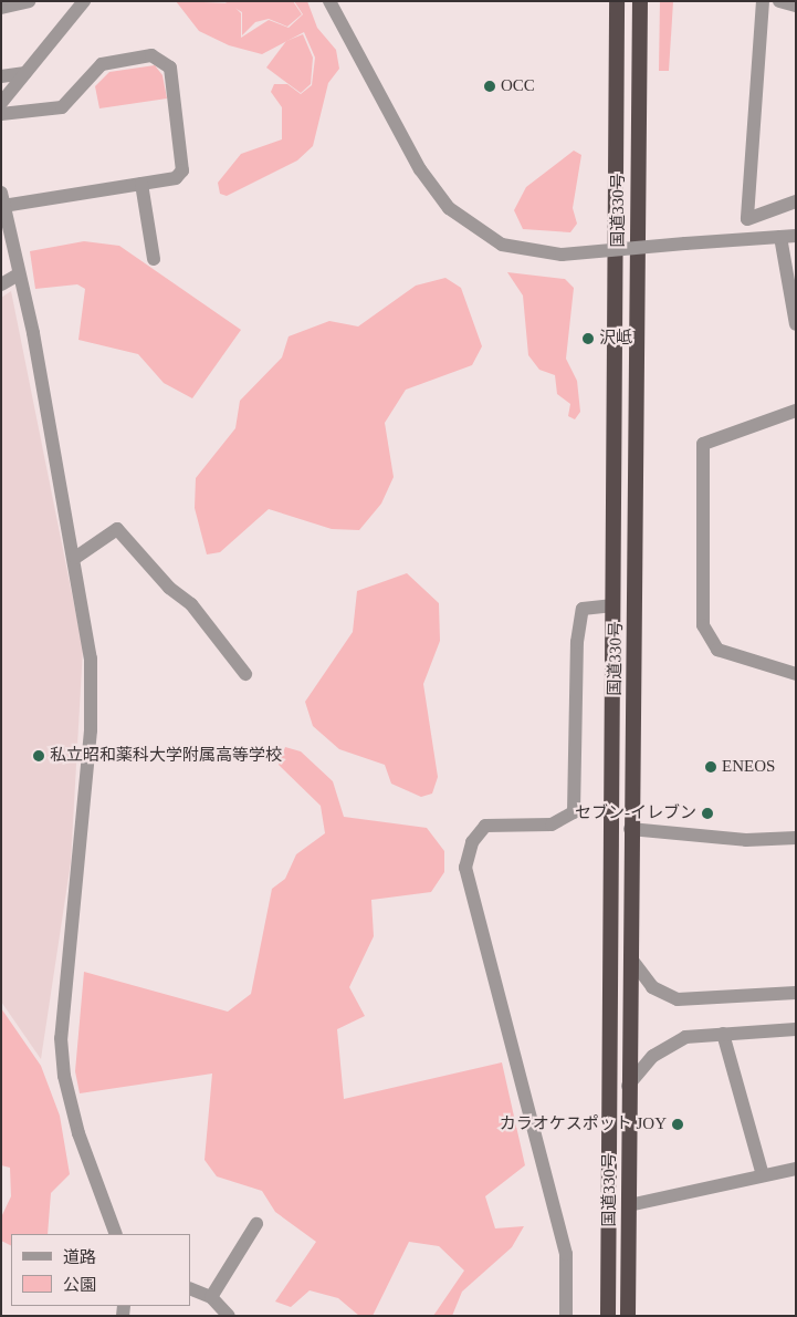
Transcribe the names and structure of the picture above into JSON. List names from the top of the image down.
{
  "streets": {
    "highway": ["国道330号"]
  },
  "places": [
    "OCC",
    "沢岻",
    "私立昭和薬科大学附属高等学校",
    "ENEOS",
    "セブン-イレブン",
    "カラオケスポット JOY"
  ],
  "legend": ["道路", "公園"]
}
